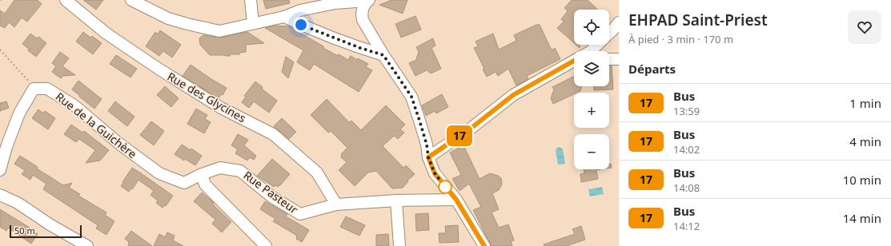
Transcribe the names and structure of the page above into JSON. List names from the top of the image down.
{
  "streets": {
    "street": ["Rue des Glycines", "Rue de la Guichère", "Rue Pasteur"]
  },
  "crossings": [
    ["Rue des Glycines", "Rue Pasteur"],
    ["Rue de la Guichère", "Rue Pasteur"]
  ],
  "lines": ["bus line 17"],
  "scale_bar": "50 m",
  "page": {
    "on_map": "17",
    "heading": [
      ["EHPAD Saint-Priest", "À pied · 3 min · 170 m"],
      "Départs"
    ],
    "map_buttons": ["+", "−"],
    "list": [
      {
        "mark": "17",
        "name": "Bus",
        "note": "13:59",
        "value": "1 min"
      },
      {
        "mark": "17",
        "name": "Bus",
        "note": "14:02",
        "value": "4 min"
      },
      {
        "mark": "17",
        "name": "Bus",
        "note": "14:08",
        "value": "10 min"
      },
      {
        "mark": "17",
        "name": "Bus",
        "note": "14:12",
        "value": "14 min"
      }
    ],
    "scale": "50 m"
  }
}
